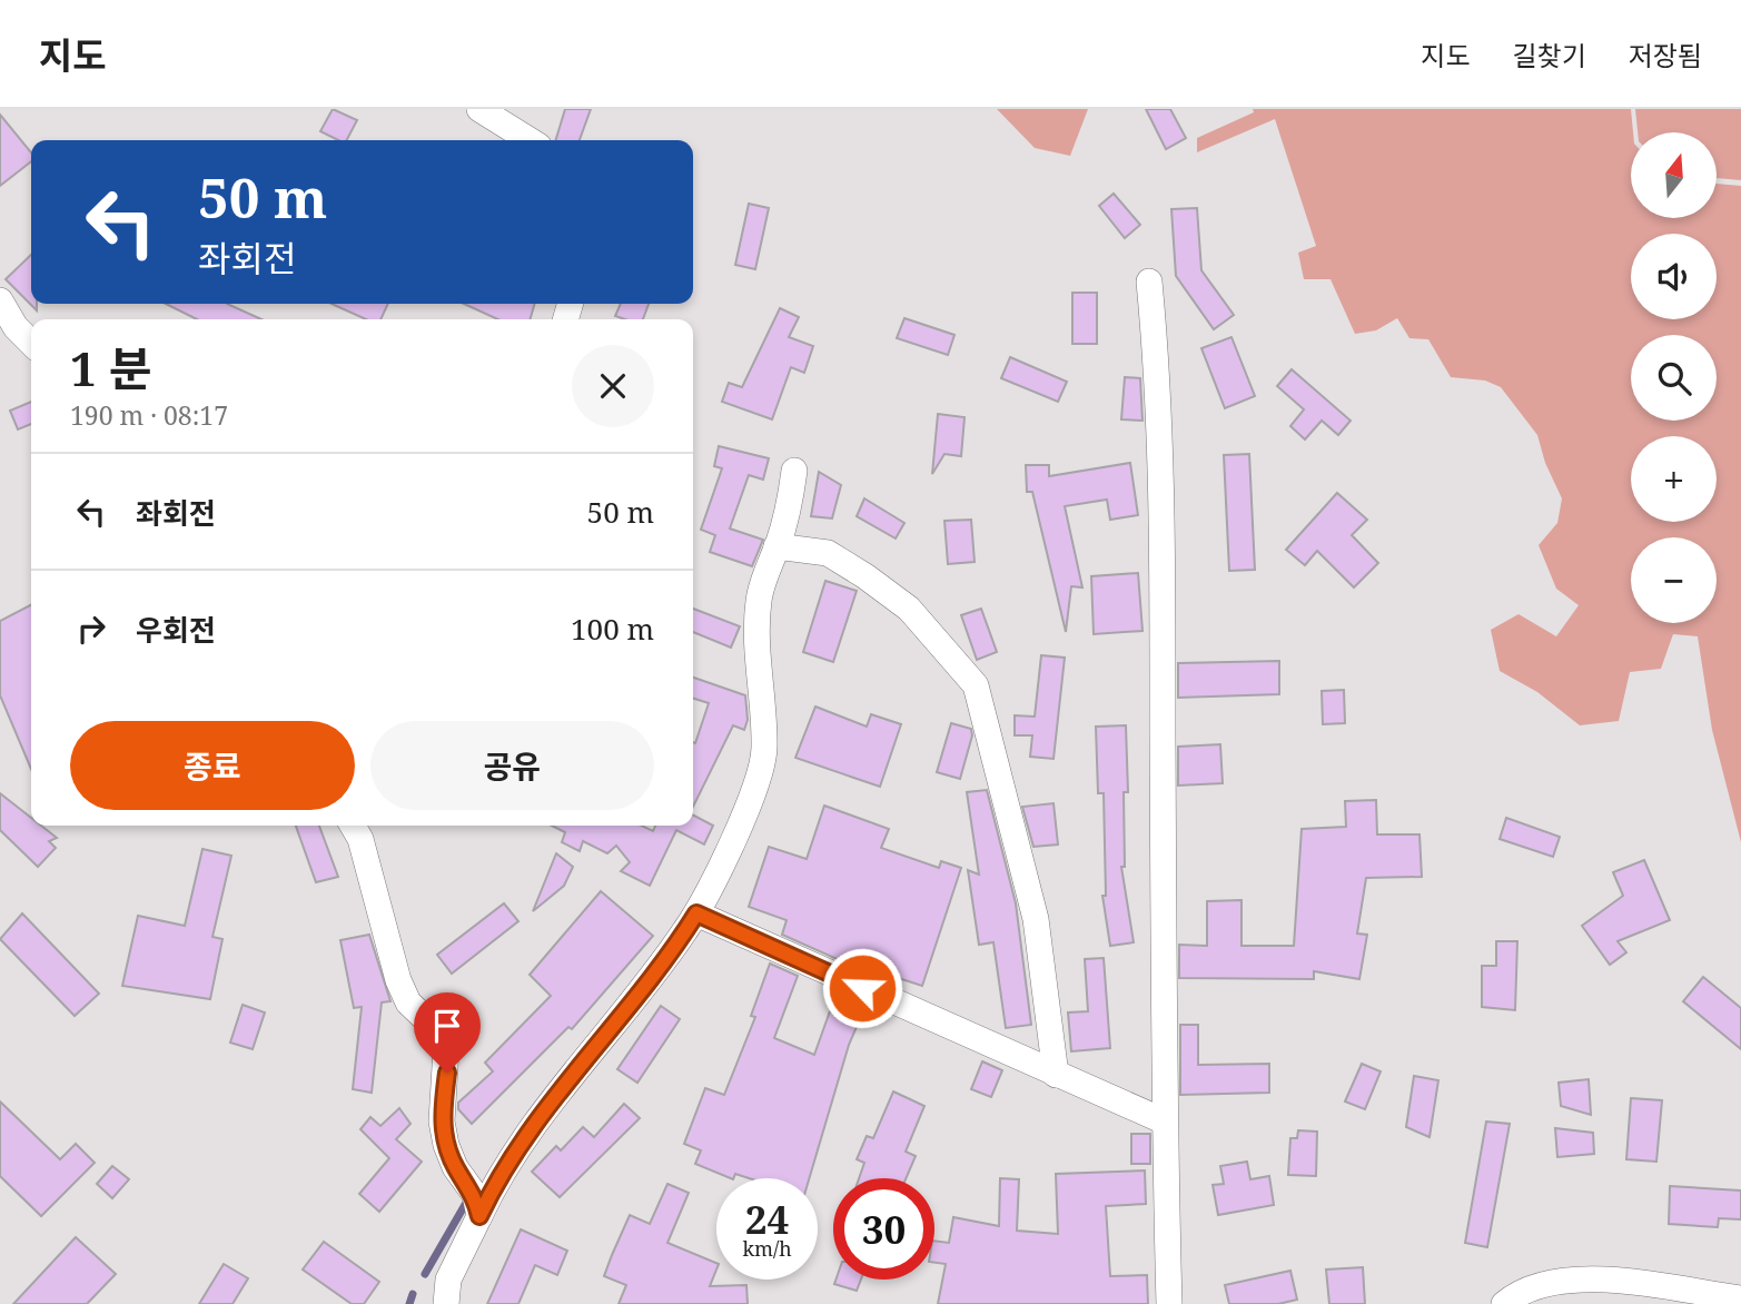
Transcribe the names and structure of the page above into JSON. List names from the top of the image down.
{
  "north": "top",
  "page": {
    "header": "지도",
    "nav": ["지도", "길찾기", "저장됨"],
    "map_buttons": ["+", "−"],
    "turn": ["50 m", "좌회전"],
    "heading": ["1 분", "190 m · 08:17"],
    "list": [
      {
        "name": "좌회전",
        "value": "50 m"
      },
      {
        "name": "우회전",
        "value": "100 m"
      }
    ],
    "buttons": ["종료", "공유"],
    "speed": "24 km/h",
    "limit": "30"
  }
}
